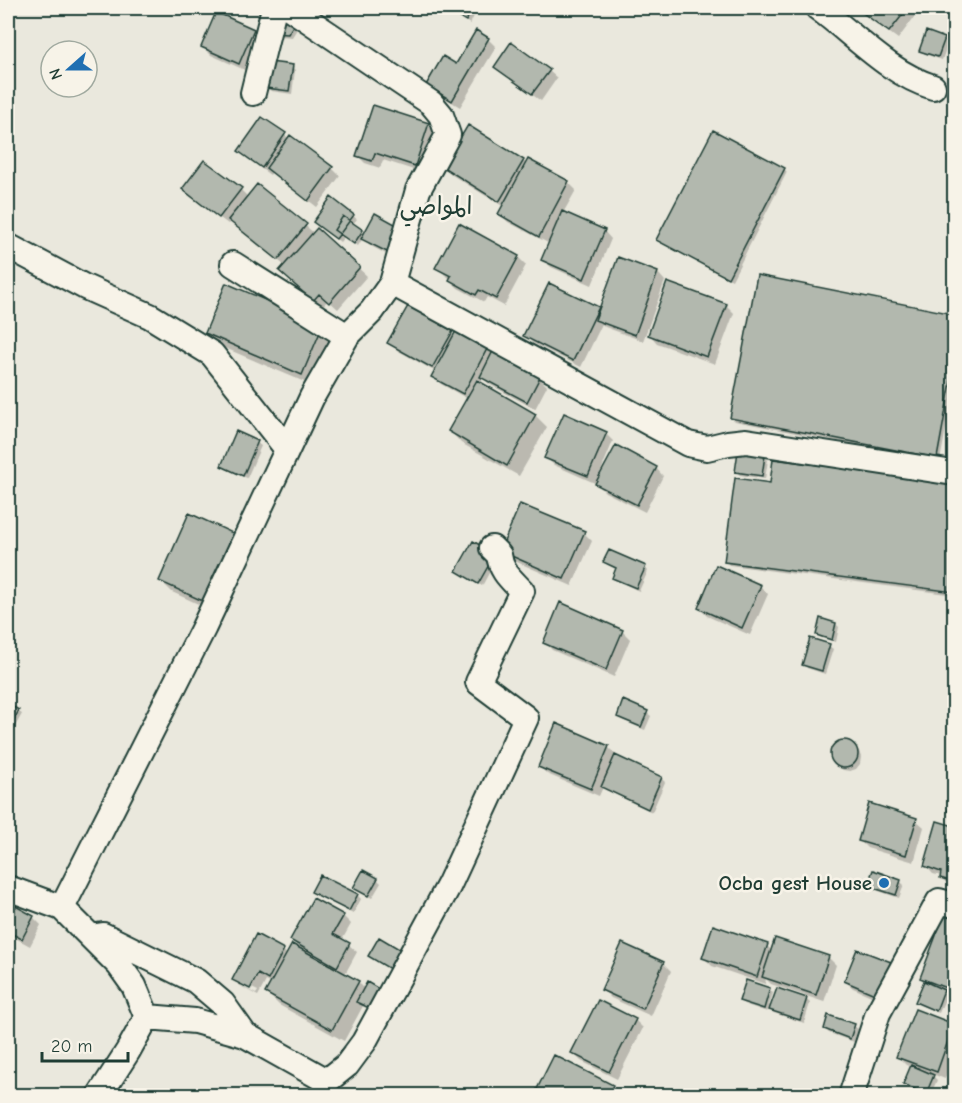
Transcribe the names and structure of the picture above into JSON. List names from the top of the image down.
{
  "districts": ["المواصي"],
  "places": ["Ocba gest House"],
  "scale_bar": "20 m",
  "north": "left"
}
